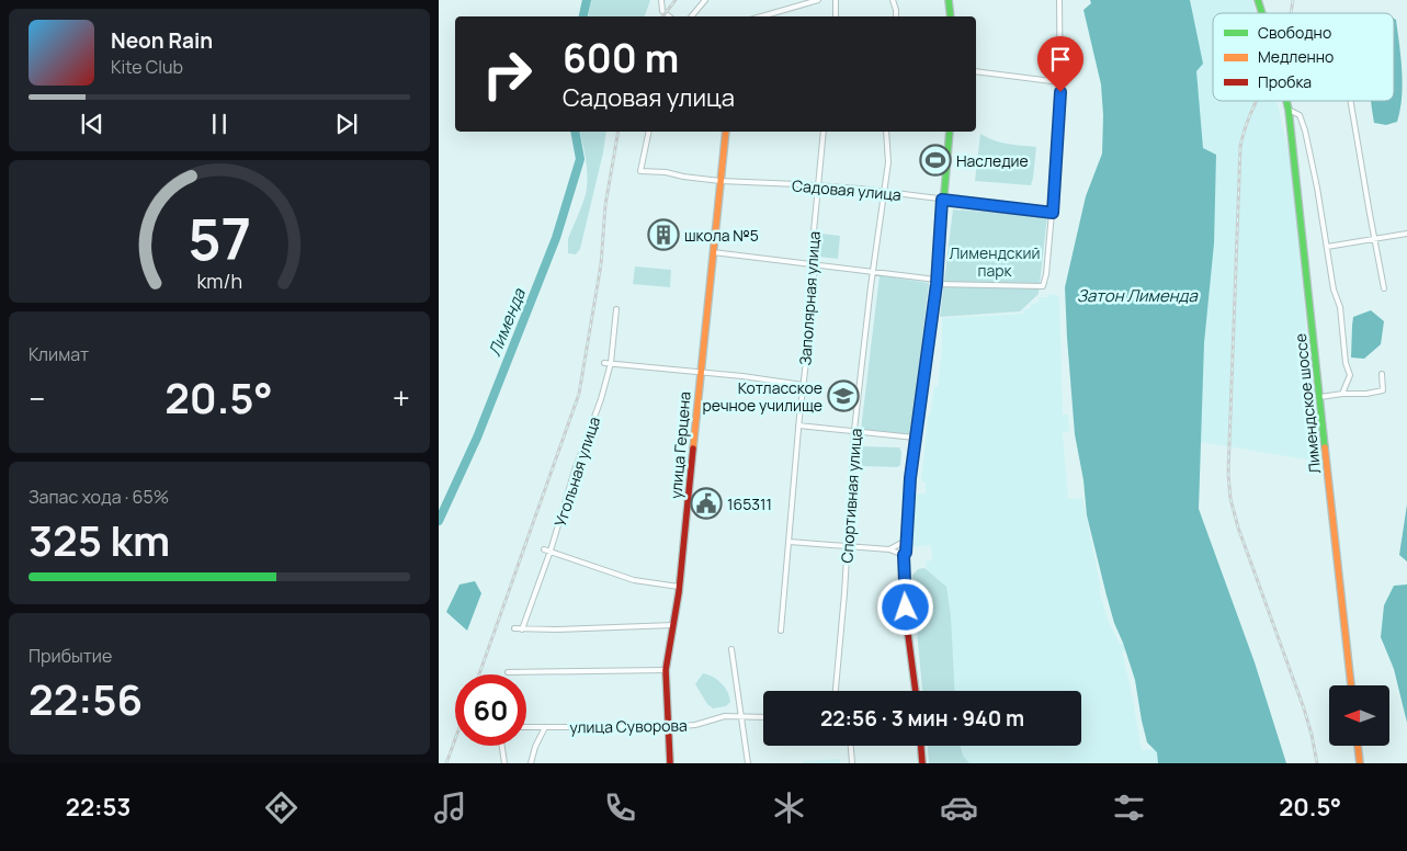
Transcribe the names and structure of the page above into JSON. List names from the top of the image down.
{
  "streets": {
    "main road": ["Лимендское шоссе", "улица Герцена"],
    "street": [
      "Садовая улица",
      "Заполярная улица",
      "Угольная улица",
      "Спортивная улица",
      "улица Суворова"
    ]
  },
  "crossings": [
    ["Садовая улица", "Заполярная улица"],
    ["Садовая улица", "улица Герцена"],
    ["Садовая улица", "Спортивная улица"],
    ["улица Герцена", "улица Суворова"]
  ],
  "water": ["Затон Лименда", "Лименда"],
  "parks": ["Лимендский парк"],
  "places": {
    "sports": ["Наследие"],
    "building": ["школа №5"],
    "school or university": ["Котласское речное училище"],
    "public building": ["165311"]
  },
  "legend": ["Свободно", "Медленно", "Пробка"],
  "north": "left",
  "page": {
    "turn": ["600 m", "Садовая улица"],
    "song": ["Neon Rain", "Kite Club"],
    "tile": [
      "Климат",
      ["Запас хода · 65%", "325 km"],
      ["Прибытие", "22:56"]
    ],
    "heat": ["−", "20.5°", "+"],
    "limit": "60",
    "trip": "22:56 · 3 мин · 940 m",
    "tabs": ["22:53", "20.5°"],
    "gauge": ["57", "km/h"]
  }
}
